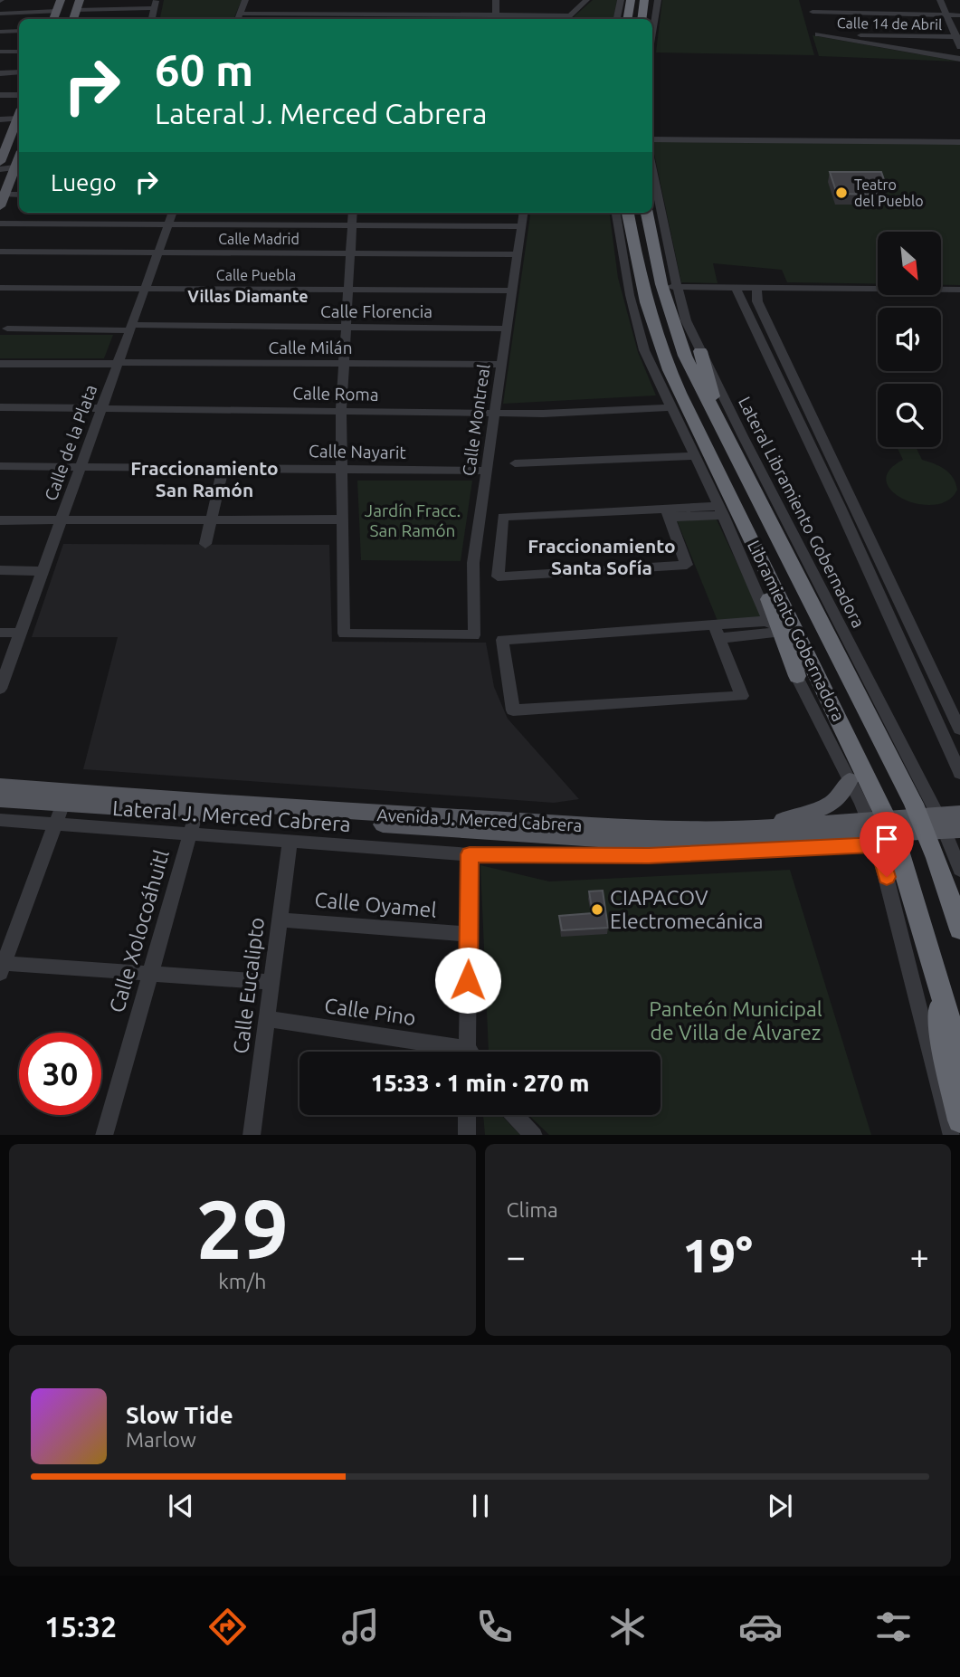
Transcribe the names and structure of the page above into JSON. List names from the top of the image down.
{
  "streets": {
    "highway": ["Libramiento Gobernadora"],
    "main road": ["Avenida J. Merced Cabrera"],
    "street": [
      "Calle 14 de Abril",
      "Calle Madrid",
      "Calle Puebla",
      "Calle Florencia",
      "Calle Milán",
      "Calle Roma",
      "Calle Montreal",
      "Calle de la Plata",
      "Calle Nayarit",
      "Lateral Libramiento Gobernadora",
      "Lateral J. Merced Cabrera",
      "Calle Oyamel",
      "Calle Xolocoáhuitl",
      "Calle Eucalipto",
      "Calle Pino"
    ]
  },
  "crossings": [
    ["Calle Madrid", "Calle Montreal"],
    ["Calle Madrid", "Calle de la Plata"],
    ["Calle Puebla", "Calle Montreal"],
    ["Calle Puebla", "Calle de la Plata"],
    ["Calle Florencia", "Calle Montreal"],
    ["Calle Florencia", "Calle de la Plata"],
    ["Calle Milán", "Calle Montreal"],
    ["Calle Milán", "Calle de la Plata"],
    ["Calle Roma", "Calle Montreal"],
    ["Calle Roma", "Calle de la Plata"],
    ["Calle Montreal", "Calle Nayarit"],
    ["Calle de la Plata", "Calle Nayarit"],
    ["Lateral Libramiento Gobernadora", "Libramiento Gobernadora"],
    ["Libramiento Gobernadora", "Lateral J. Merced Cabrera"],
    ["Libramiento Gobernadora", "Avenida J. Merced Cabrera"],
    ["Lateral J. Merced Cabrera", "Avenida J. Merced Cabrera"],
    ["Lateral J. Merced Cabrera", "Calle Xolocoáhuitl"],
    ["Lateral J. Merced Cabrera", "Calle Eucalipto"],
    ["Avenida J. Merced Cabrera", "Calle Xolocoáhuitl"],
    ["Calle Oyamel", "Calle Eucalipto"],
    ["Calle Eucalipto", "Calle Pino"]
  ],
  "districts": ["Villas Diamante", "Fraccionamiento San Ramón", "Fraccionamiento Santa Sofía"],
  "parks": ["Jardín Fracc. San Ramón", "Panteón Municipal de Villa de Álvarez"],
  "places": ["Teatro del Pueblo", "CIAPACOV Electromecánica"],
  "north": "bottom right",
  "page": {
    "turn": ["60 m", "Lateral J. Merced Cabrera"],
    "then": "Luego",
    "limit": "30",
    "trip": "15:33 · 1 min · 270 m",
    "tile": [
      ["29", "km/h"],
      "Clima"
    ],
    "heat": ["−", "19°", "+"],
    "song": ["Slow Tide", "Marlow"],
    "tabs": "15:32"
  }
}
